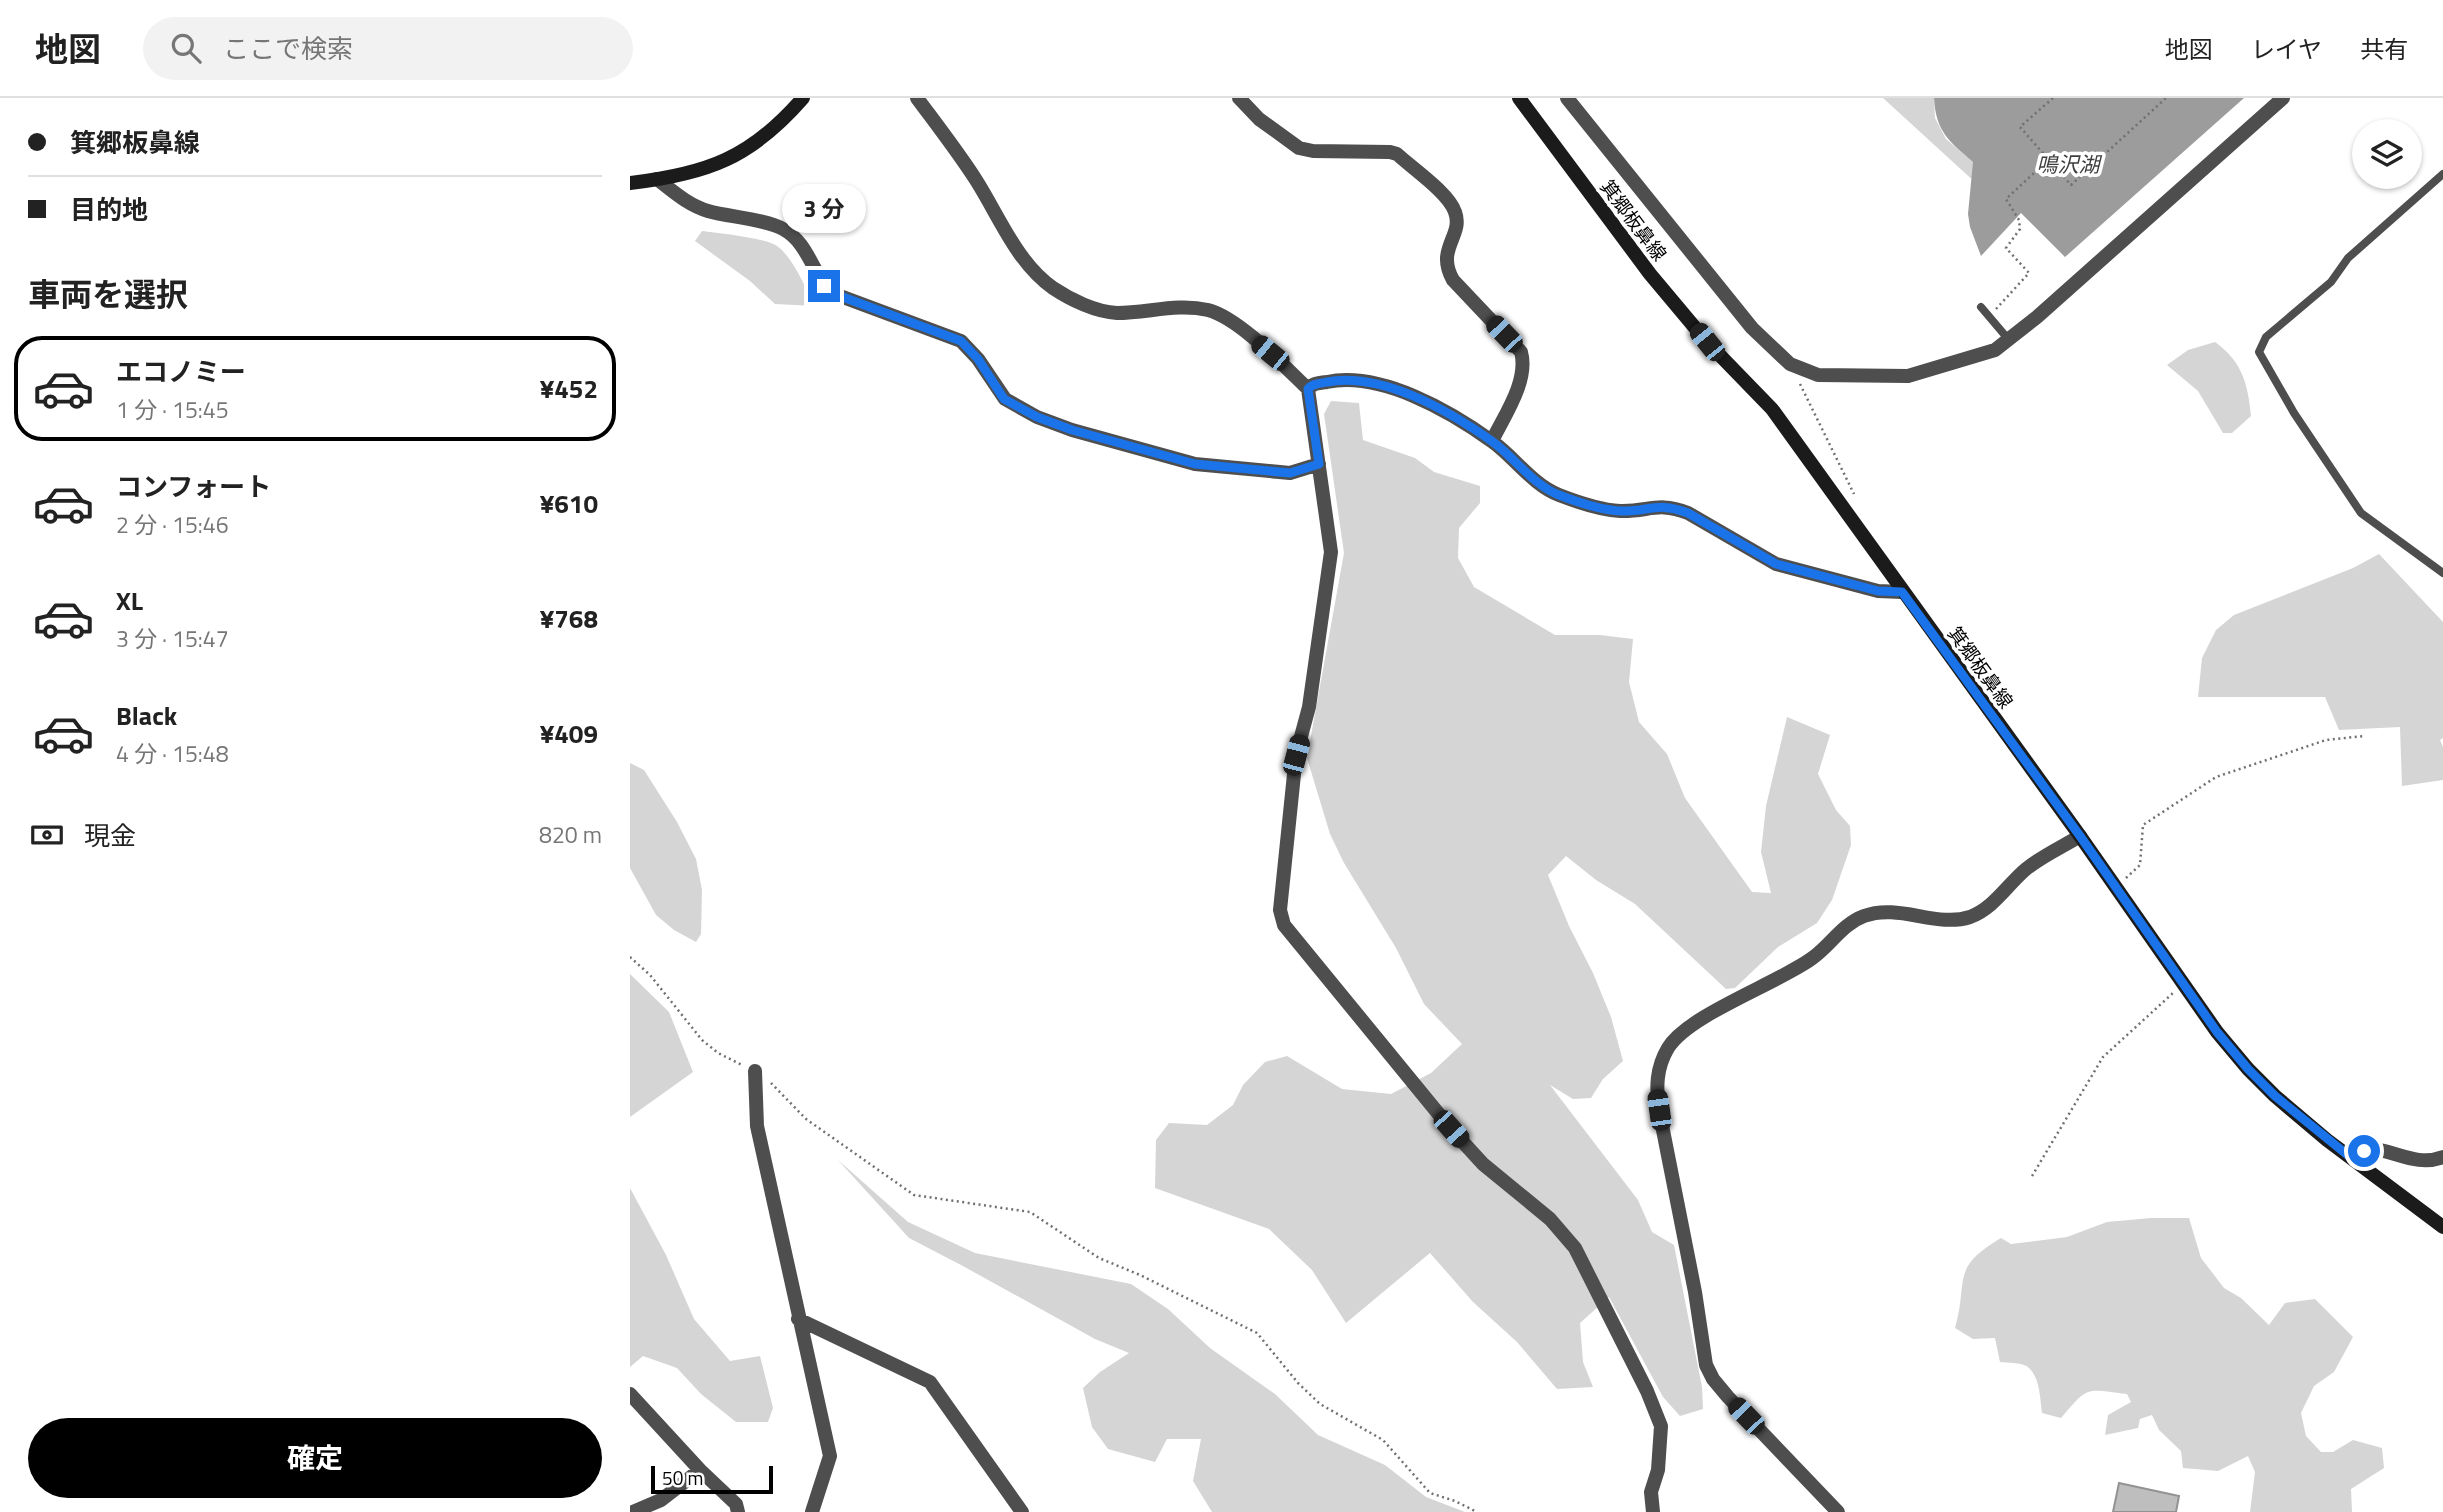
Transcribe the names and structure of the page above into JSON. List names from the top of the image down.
{
  "streets": {
    "main road": ["箕郷板鼻線"]
  },
  "water": ["鳴沢湖"],
  "scale_bar": "50 m",
  "page": {
    "header": "地図",
    "search": "ここで検索",
    "nav": ["地図", "レイヤ", "共有"],
    "banner": ["箕郷板鼻線", "目的地"],
    "bubble": "3 分",
    "heading": "車両を選択",
    "list": [
      {
        "name": "エコノミー",
        "note": "1 分 · 15:45",
        "value": "¥452"
      },
      {
        "name": "コンフォート",
        "note": "2 分 · 15:46",
        "value": "¥610"
      },
      {
        "name": "XL",
        "note": "3 分 · 15:47",
        "value": "¥768"
      },
      {
        "name": "Black",
        "note": "4 分 · 15:48",
        "value": "¥409"
      }
    ],
    "pay": ["現金", "820 m"],
    "buttons": "確定",
    "scale": "50 m"
  }
}
